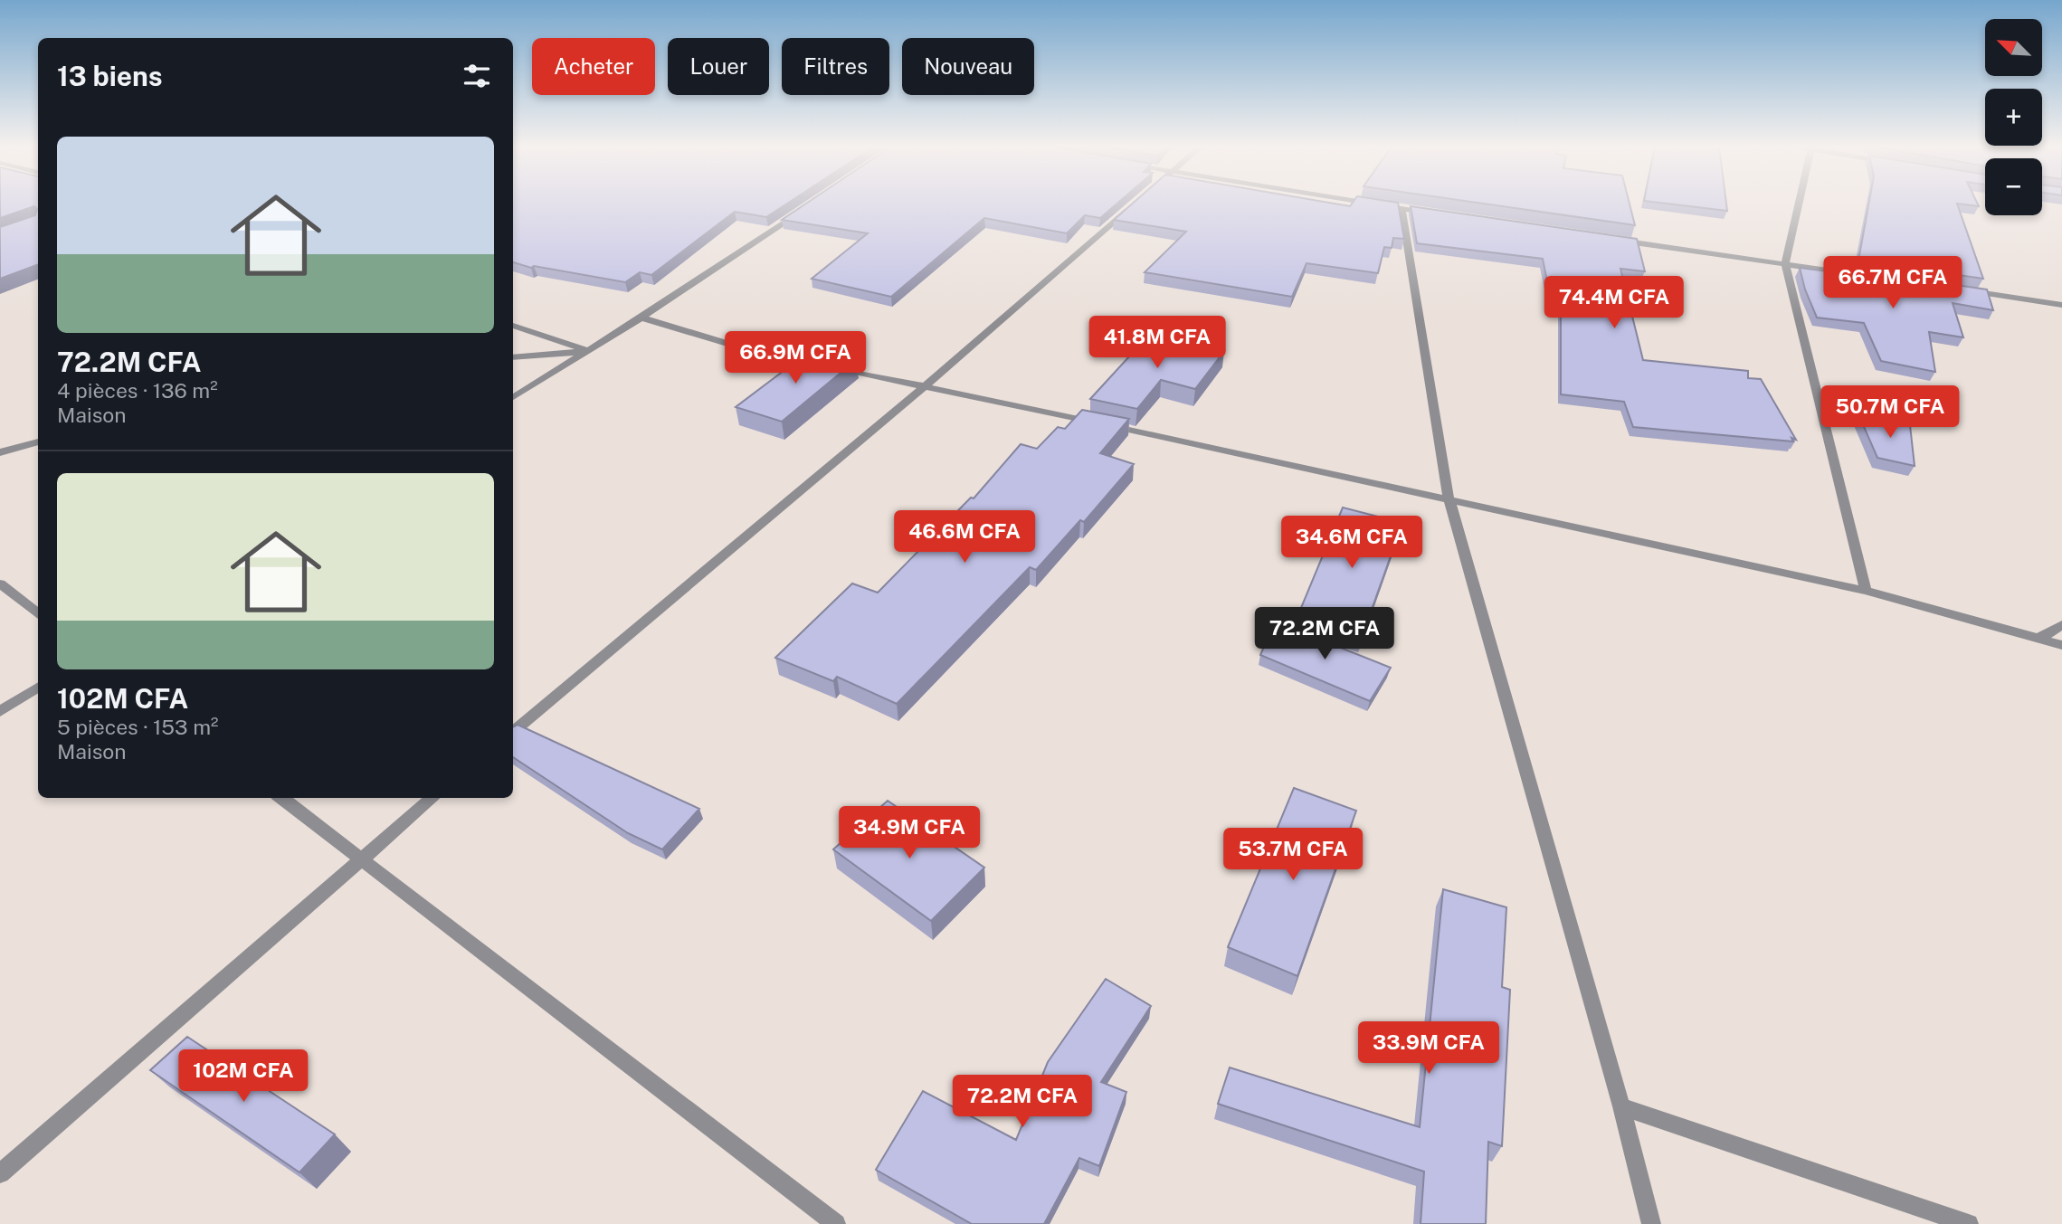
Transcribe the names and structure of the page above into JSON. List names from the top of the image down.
{
  "north": "top left",
  "page": {
    "map_buttons": ["+", "−"],
    "chip": [
      "Acheter",
      "Louer",
      "Filtres",
      "Nouveau"
    ],
    "heading": "13 biens",
    "list": [
      {
        "name": "72.2M CFA",
        "note": "4 pièces · 136 m² · Maison"
      },
      {
        "name": "102M CFA",
        "note": "5 pièces · 153 m² · Maison"
      }
    ],
    "price": [
      "66.7M CFA",
      "74.4M CFA",
      "41.8M CFA",
      "66.9M CFA",
      "50.7M CFA",
      "46.6M CFA",
      "34.6M CFA",
      "72.2M CFA",
      "34.9M CFA",
      "53.7M CFA",
      "33.9M CFA",
      "102M CFA",
      "72.2M CFA"
    ]
  }
}
